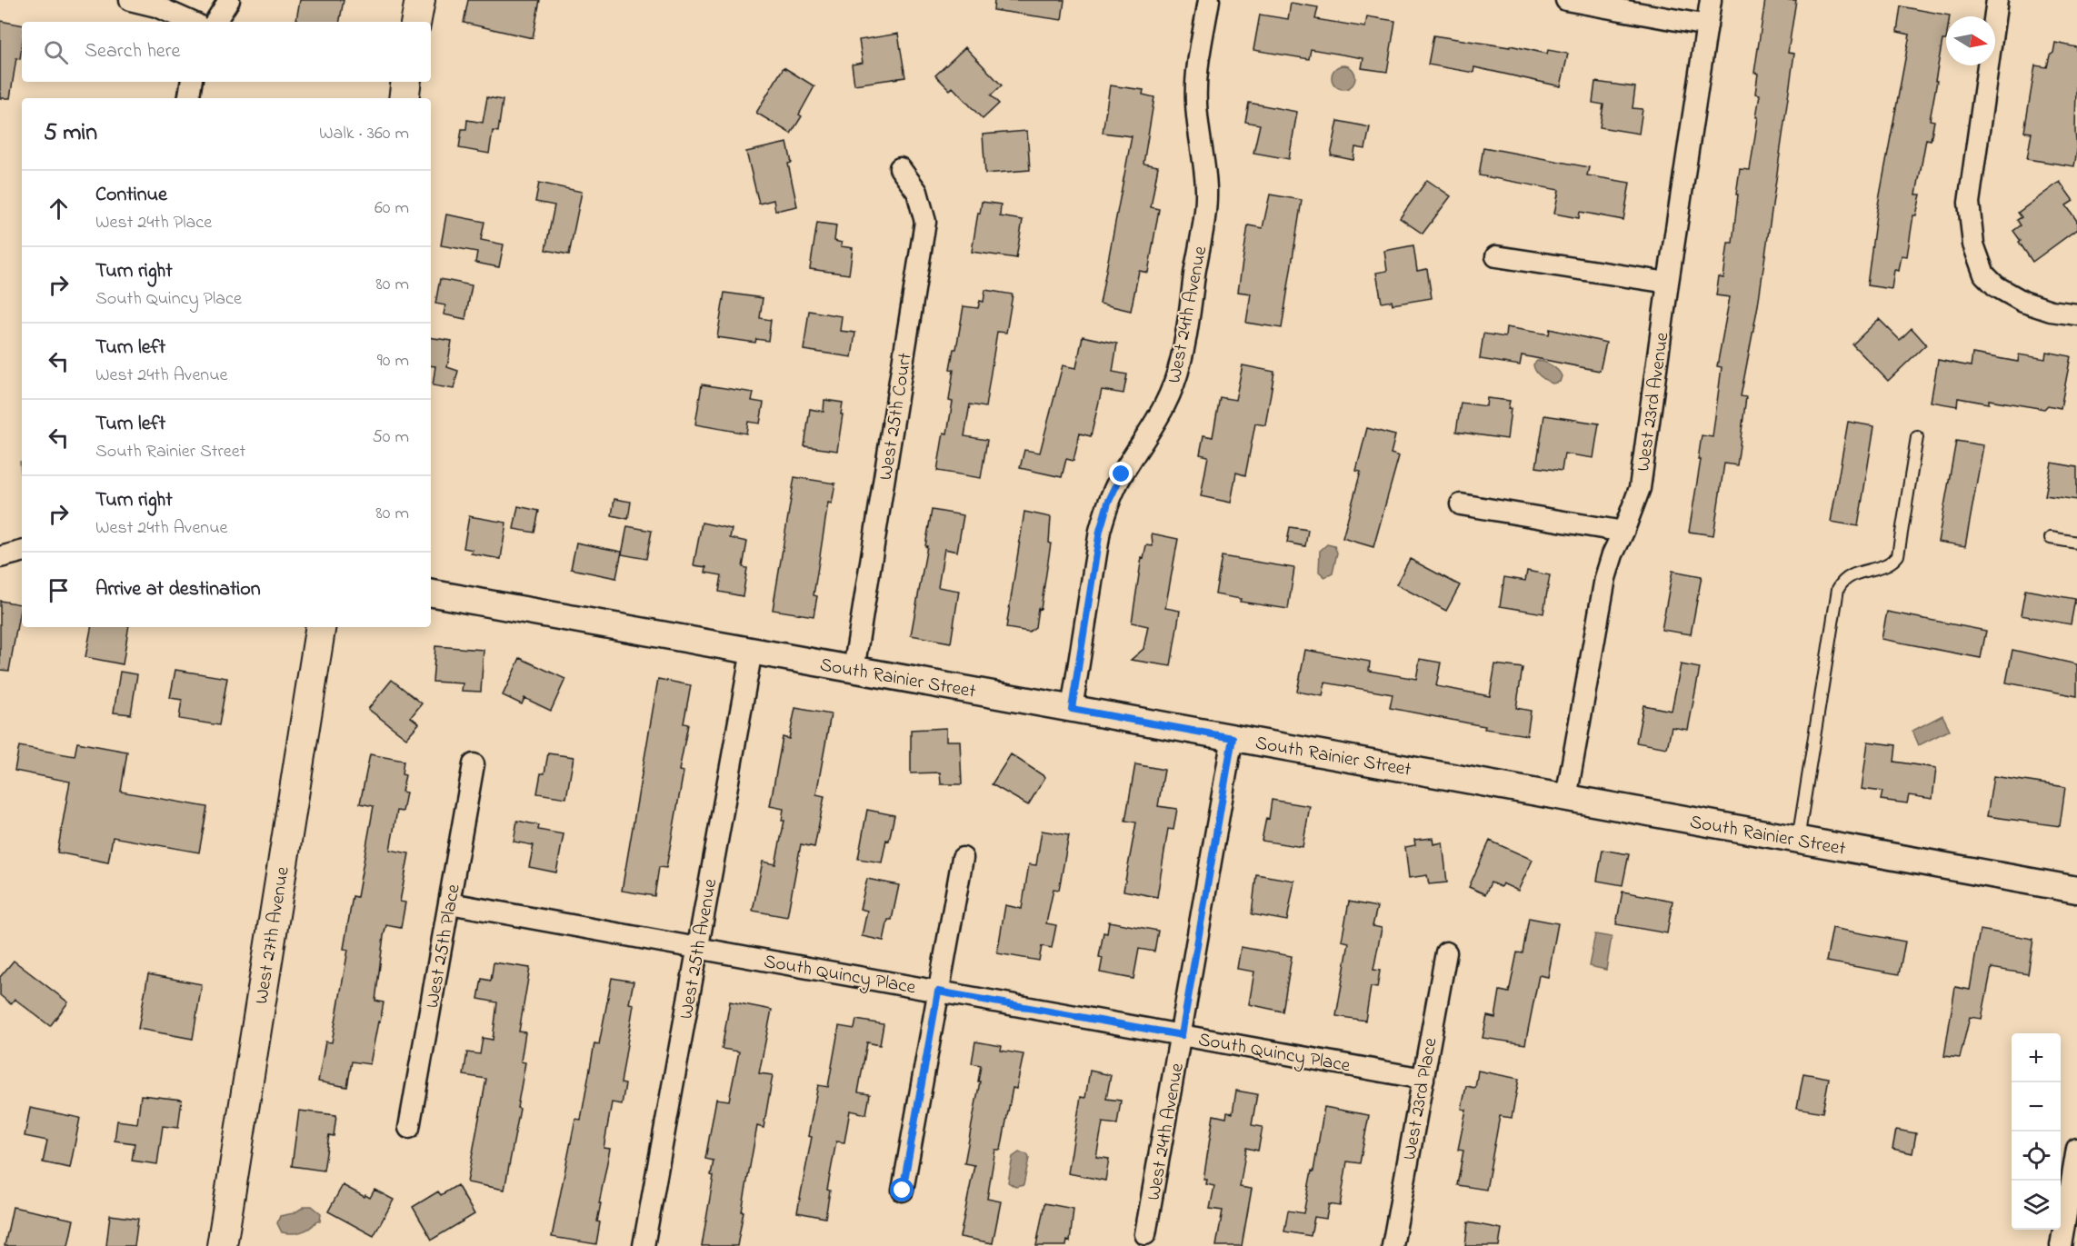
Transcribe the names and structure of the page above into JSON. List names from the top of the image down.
{
  "streets": {
    "main road": ["West 27th Avenue"],
    "street": [
      "West 24th Avenue",
      "West 23rd Avenue",
      "West 25th Court",
      "South Rainier Street",
      "West 25th Place",
      "West 25th Avenue",
      "South Quincy Place",
      "West 23rd Place"
    ]
  },
  "crossings": [
    ["West 24th Avenue", "South Rainier Street"],
    ["West 24th Avenue", "South Quincy Place"],
    ["West 23rd Avenue", "South Rainier Street"],
    ["West 25th Court", "South Rainier Street"],
    ["South Rainier Street", "West 25th Avenue"],
    ["West 25th Place", "South Quincy Place"],
    ["West 25th Avenue", "South Quincy Place"],
    ["South Quincy Place", "West 23rd Place"]
  ],
  "north": "right",
  "page": {
    "search": "Search here",
    "heading": ["5 min", "Walk · 360 m"],
    "list": [
      ["Continue", "West 24th Place", "60 m"],
      ["Turn right", "South Quincy Place", "80 m"],
      ["Turn left", "West 24th Avenue", "90 m"],
      ["Turn left", "South Rainier Street", "50 m"],
      ["Turn right", "West 24th Avenue", "80 m"],
      "Arrive at destination"
    ],
    "map_buttons": ["+", "−"]
  }
}
